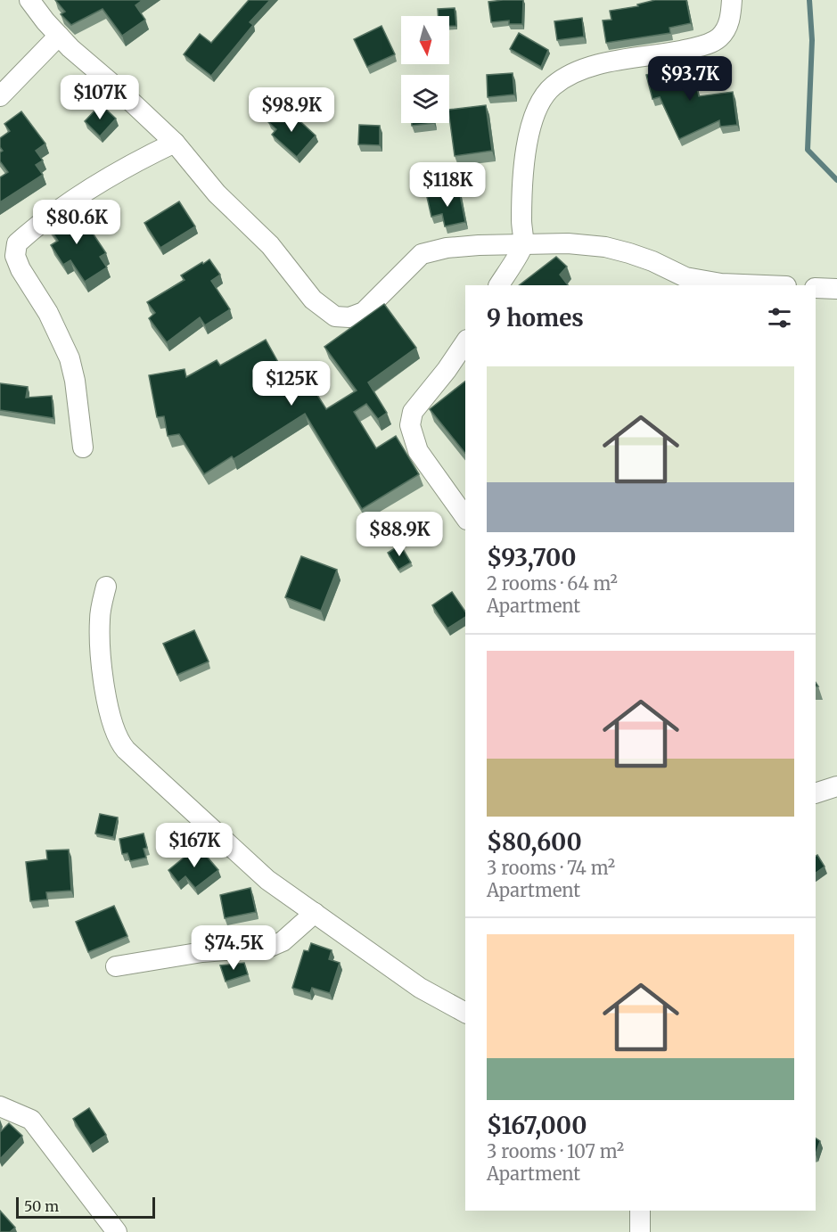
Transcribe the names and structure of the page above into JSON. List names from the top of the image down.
{
  "scale_bar": "50 m",
  "north": "bottom",
  "page": {
    "price": [
      "$93.7K",
      "$107K",
      "$98.9K",
      "$118K",
      "$80.6K",
      "$125K",
      "$88.9K",
      "$167K",
      "$74.5K"
    ],
    "heading": "9 homes",
    "list": [
      {
        "name": "$93,700",
        "note": "2 rooms · 64 m² · Apartment"
      },
      {
        "name": "$80,600",
        "note": "3 rooms · 74 m² · Apartment"
      },
      {
        "name": "$167,000",
        "note": "3 rooms · 107 m² · Apartment"
      }
    ],
    "scale": "50 m"
  }
}
